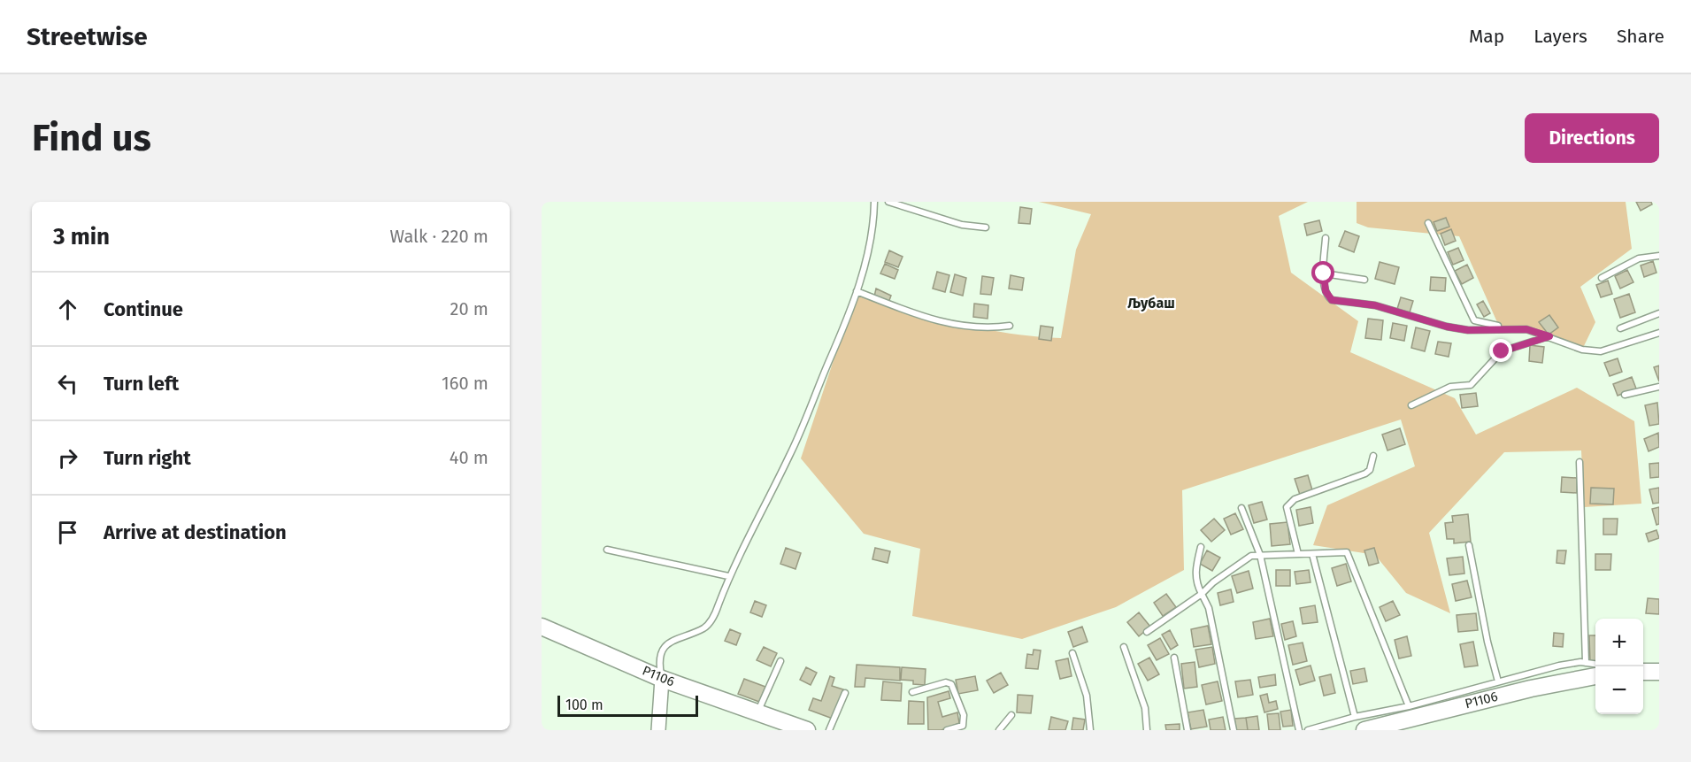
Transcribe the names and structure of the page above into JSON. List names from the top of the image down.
{
  "streets": {
    "main road": ["P1106"]
  },
  "districts": ["Љубаш"],
  "scale_bar": "100 m",
  "page": {
    "header": "Streetwise",
    "nav": ["Map", "Layers", "Share"],
    "buttons": "Directions",
    "title": "Find us",
    "heading": ["3 min", "Walk · 220 m"],
    "list": [
      ["Continue", "20 m"],
      ["Turn left", "160 m"],
      ["Turn right", "40 m"],
      "Arrive at destination"
    ],
    "map_buttons": ["+", "−"],
    "scale": "100 m"
  }
}
